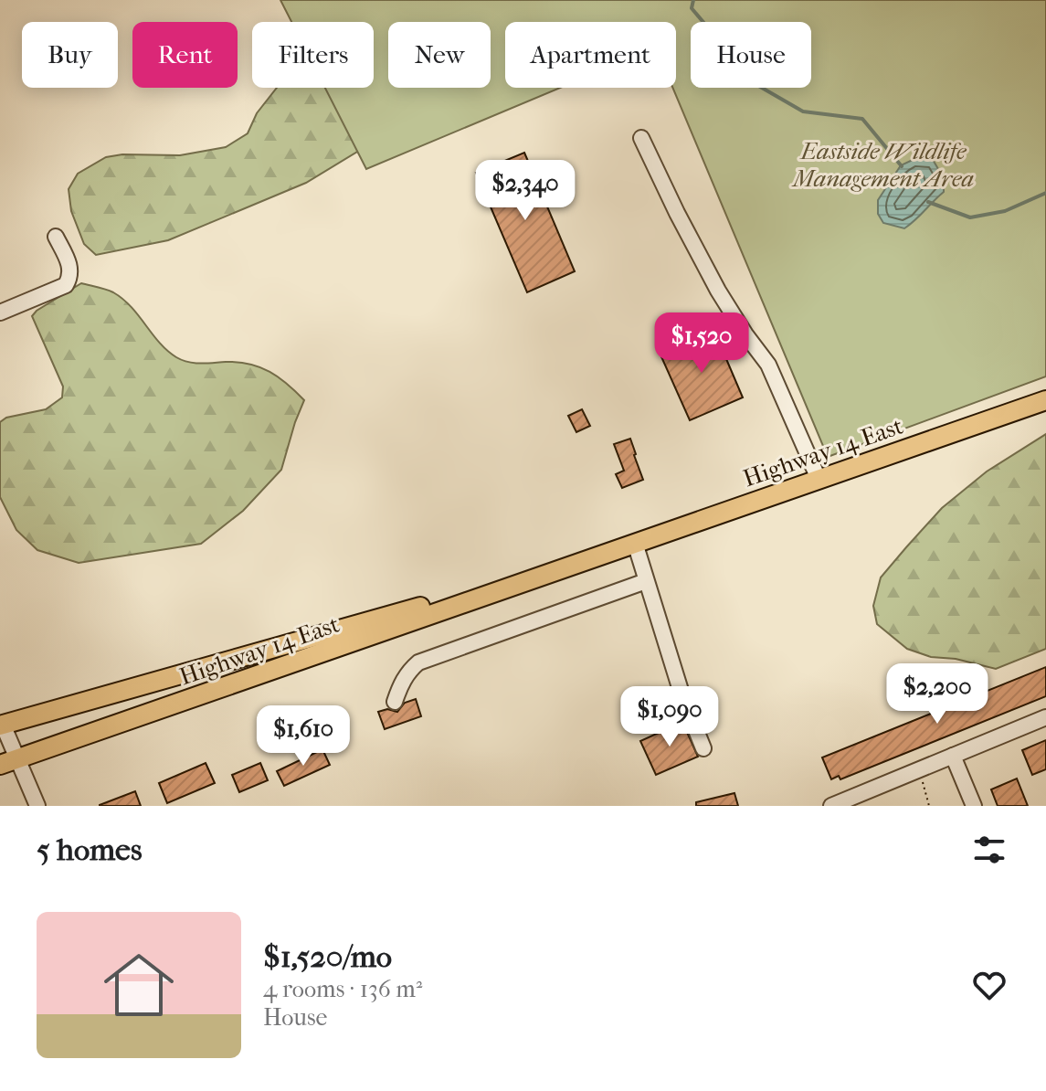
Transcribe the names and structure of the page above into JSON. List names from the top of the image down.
{
  "streets": {
    "main road": ["Highway 14 East"]
  },
  "parks": ["Eastside Wildlife Management Area"],
  "page": {
    "chip": [
      "Buy",
      "Rent",
      "Filters",
      "New",
      "Apartment",
      "House"
    ],
    "price": [
      "$2,340",
      "$1,520",
      "$2,200",
      "$1,090",
      "$1,610"
    ],
    "heading": "5 homes",
    "list": [
      {
        "name": "$1,520/mo",
        "note": "4 rooms · 136 m² · House"
      }
    ]
  }
}
